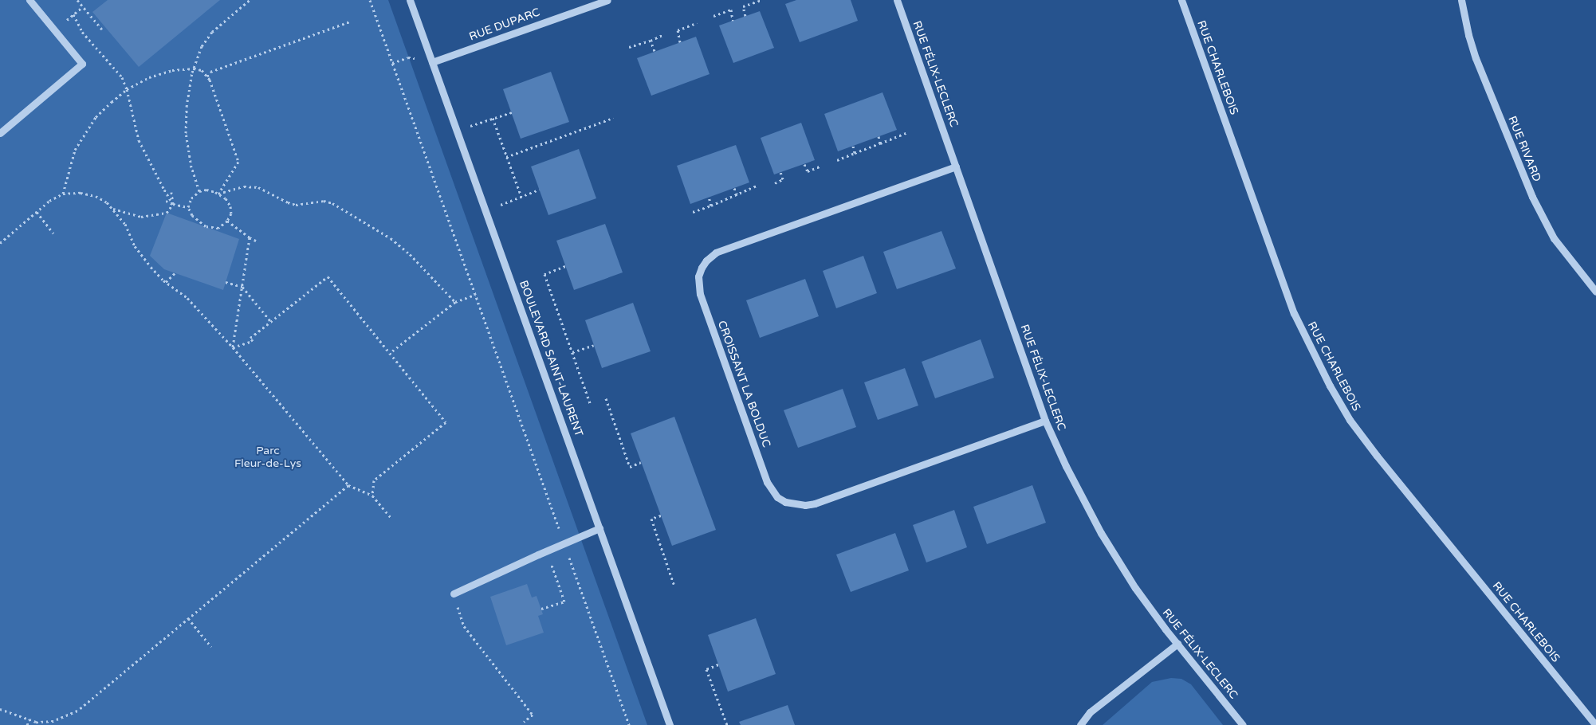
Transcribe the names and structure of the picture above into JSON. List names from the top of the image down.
{
  "streets": {
    "street": [
      "RUE DUPARC",
      "RUE CHARLEBOIS",
      "RUE FÉLIX-LECLERC",
      "RUE RIVARD",
      "BOULEVARD SAINT-LAURENT",
      "CROISSANT LA BOLDUC"
    ]
  },
  "crossings": [
    ["RUE DUPARC", "BOULEVARD SAINT-LAURENT"],
    ["RUE FÉLIX-LECLERC", "CROISSANT LA BOLDUC"]
  ],
  "parks": ["Parc Fleur-de-Lys"]
}
